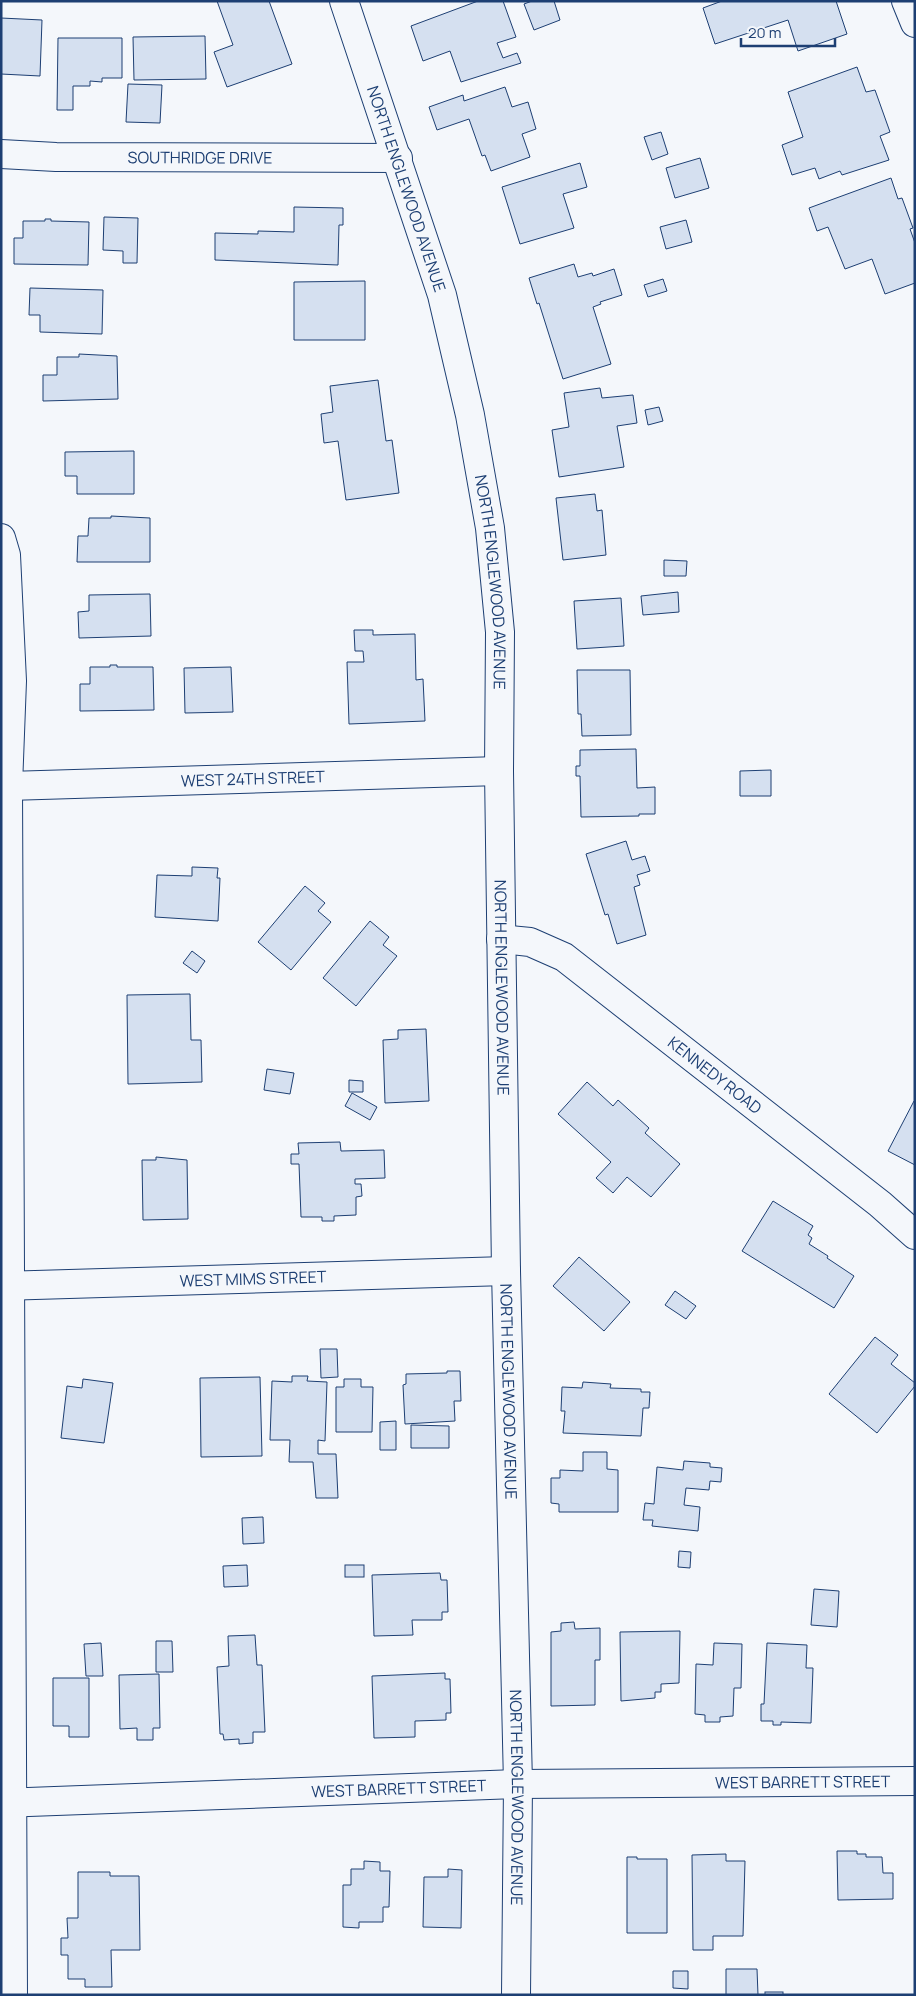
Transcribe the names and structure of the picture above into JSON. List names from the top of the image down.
{
  "streets": {
    "street": [
      "SOUTHRIDGE DRIVE",
      "NORTH ENGLEWOOD AVENUE",
      "WEST 24TH STREET",
      "KENNEDY ROAD",
      "WEST MIMS STREET",
      "WEST BARRETT STREET"
    ]
  },
  "crossings": [
    ["SOUTHRIDGE DRIVE", "NORTH ENGLEWOOD AVENUE"],
    ["NORTH ENGLEWOOD AVENUE", "WEST 24TH STREET"],
    ["NORTH ENGLEWOOD AVENUE", "KENNEDY ROAD"],
    ["NORTH ENGLEWOOD AVENUE", "WEST MIMS STREET"],
    ["NORTH ENGLEWOOD AVENUE", "WEST BARRETT STREET"]
  ],
  "scale_bar": "20 m"
}
